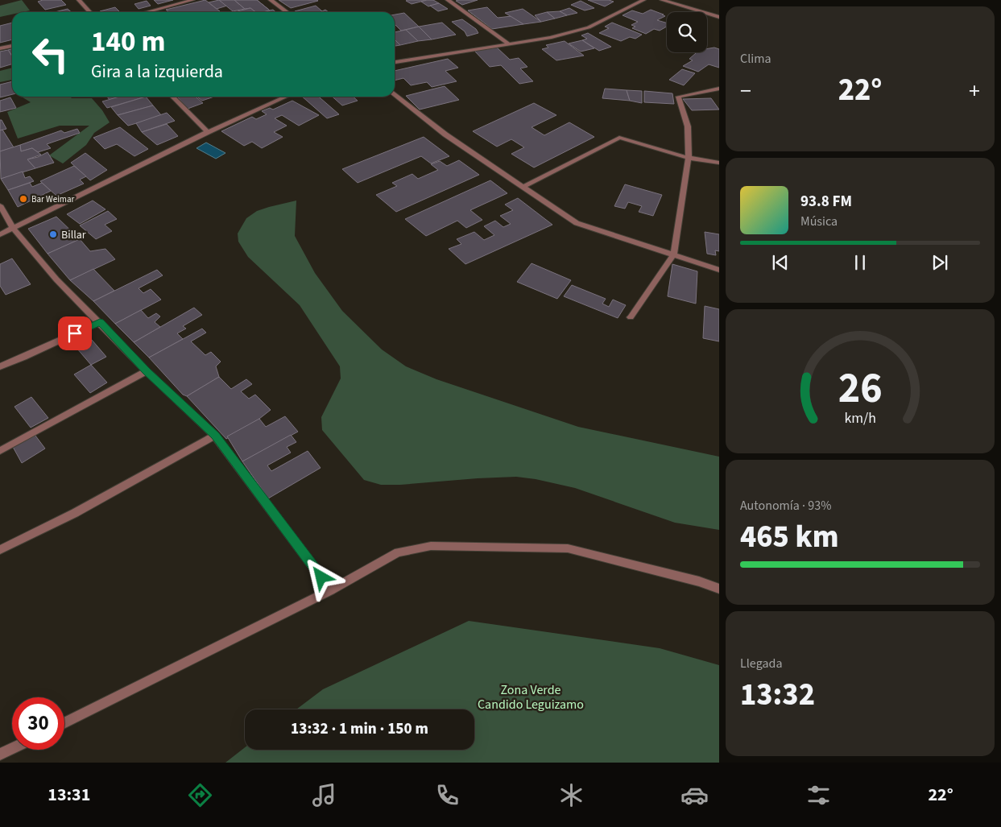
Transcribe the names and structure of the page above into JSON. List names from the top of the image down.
{
  "parks": ["Zona Verde Candido Leguizamo"],
  "places": ["Bar Weimar", "Billar"],
  "page": {
    "tile": [
      "Clima",
      ["Autonomía · 93%", "465 km"],
      ["Llegada", "13:32"]
    ],
    "turn": ["140 m", "Gira a la izquierda"],
    "heat": ["−", "22°", "+"],
    "song": ["93.8 FM", "Música"],
    "limit": "30",
    "trip": "13:32 · 1 min · 150 m",
    "tabs": ["13:31", "22°"],
    "gauge": ["26", "km/h"]
  }
}
